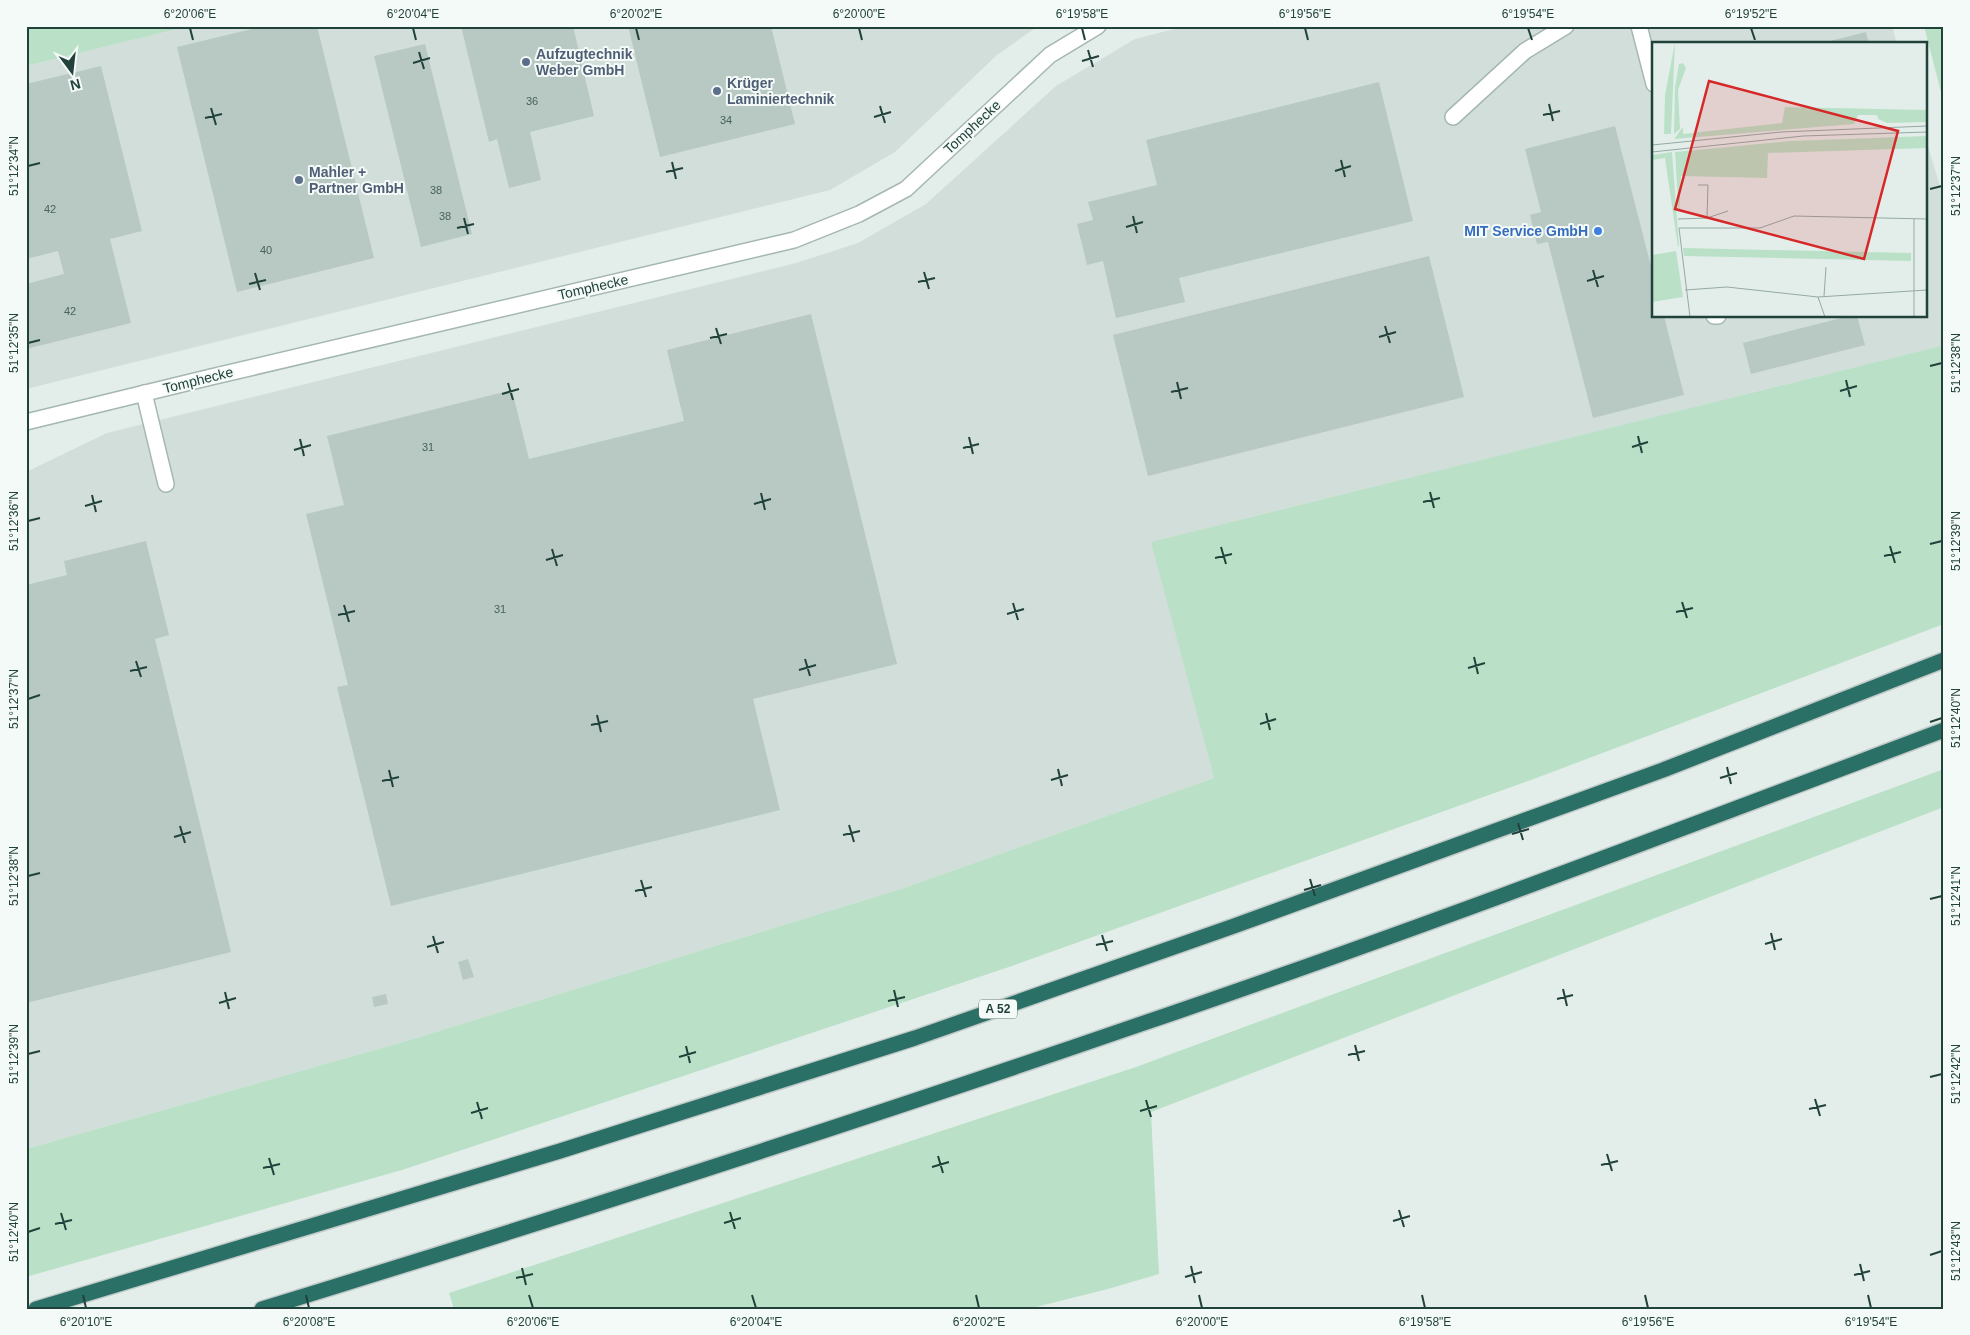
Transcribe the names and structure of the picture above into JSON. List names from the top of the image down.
{
  "streets": {
    "highway": ["A 52"],
    "street": ["Tomphecke"]
  },
  "places": [
    "Aufzugtechnik Weber GmbH",
    "Krüger Laminiertechnik",
    "Mahler + Partner GmbH",
    "MIT Service GmbH"
  ],
  "house_numbers": [
    "36",
    "34",
    "38",
    "42",
    "38",
    "40",
    "42",
    "31",
    "31"
  ],
  "north": "bottom",
  "coordinates": [
    "6°20'06\"E",
    "6°20'04\"E",
    "6°20'02\"E",
    "6°20'00\"E",
    "6°19'58\"E",
    "6°19'56\"E",
    "6°19'54\"E",
    "6°19'52\"E",
    "51°12'34\"N",
    "51°12'37\"N",
    "51°12'35\"N",
    "51°12'38\"N",
    "51°12'36\"N",
    "51°12'39\"N",
    "51°12'40\"N",
    "51°12'41\"N",
    "51°12'42\"N",
    "51°12'43\"N",
    "6°20'10\"E",
    "6°20'08\"E"
  ]
}
